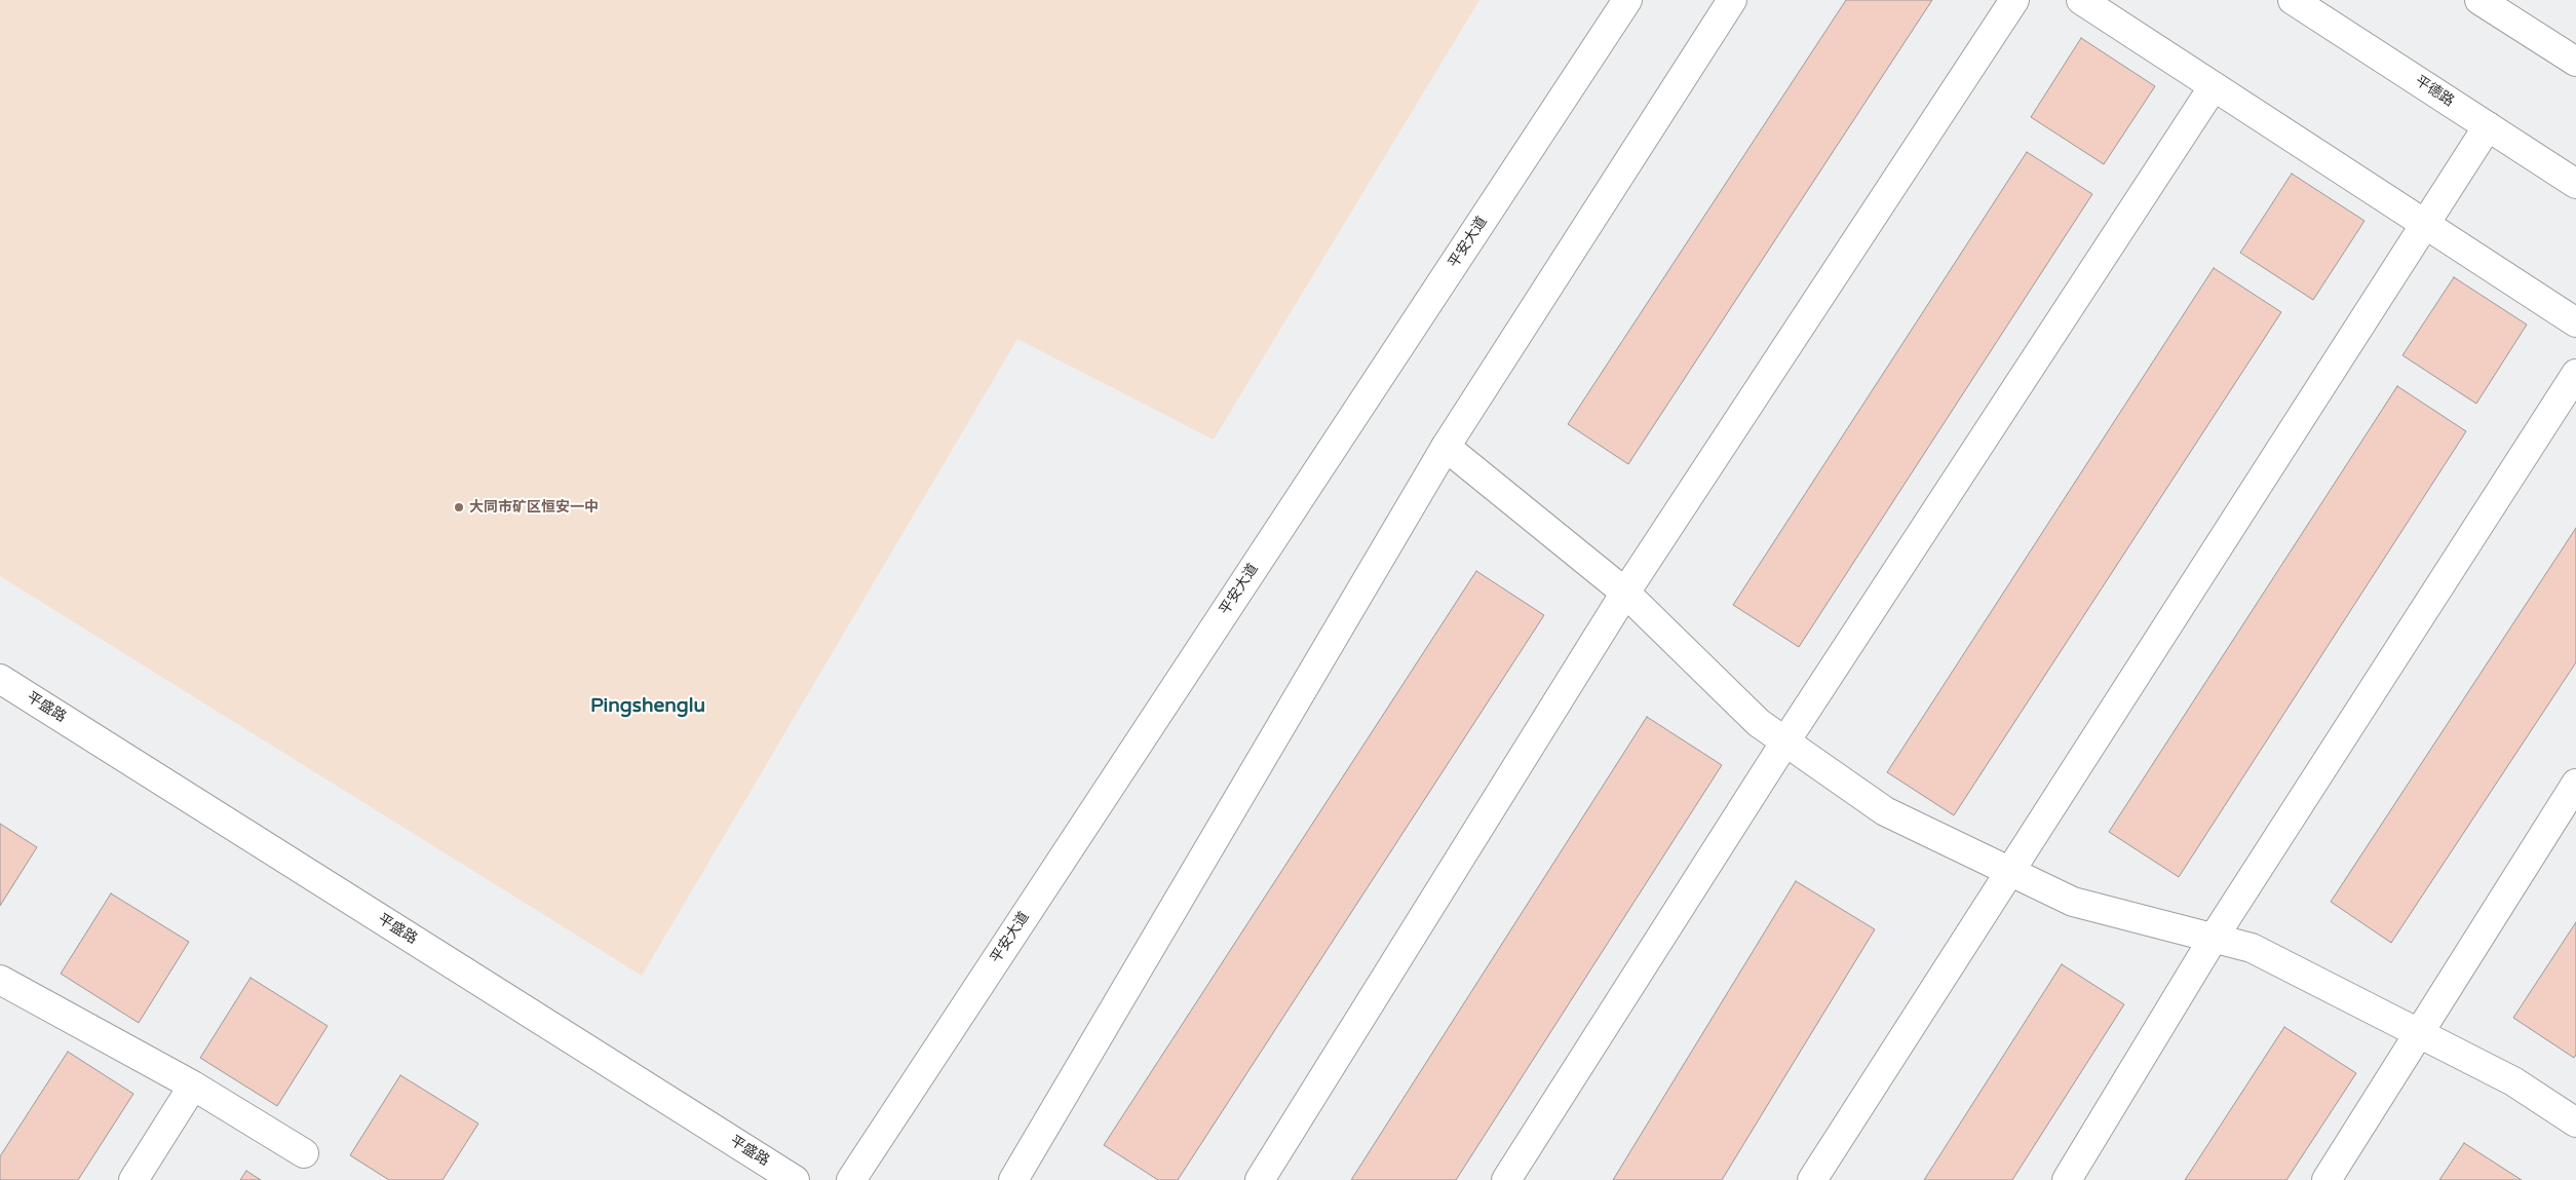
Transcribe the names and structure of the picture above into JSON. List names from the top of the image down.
{
  "streets": {
    "main road": ["平德路", "平安大道", "平盛路"]
  },
  "districts": ["Pingshenglu"],
  "places": ["大同市矿区恒安一中"]
}
